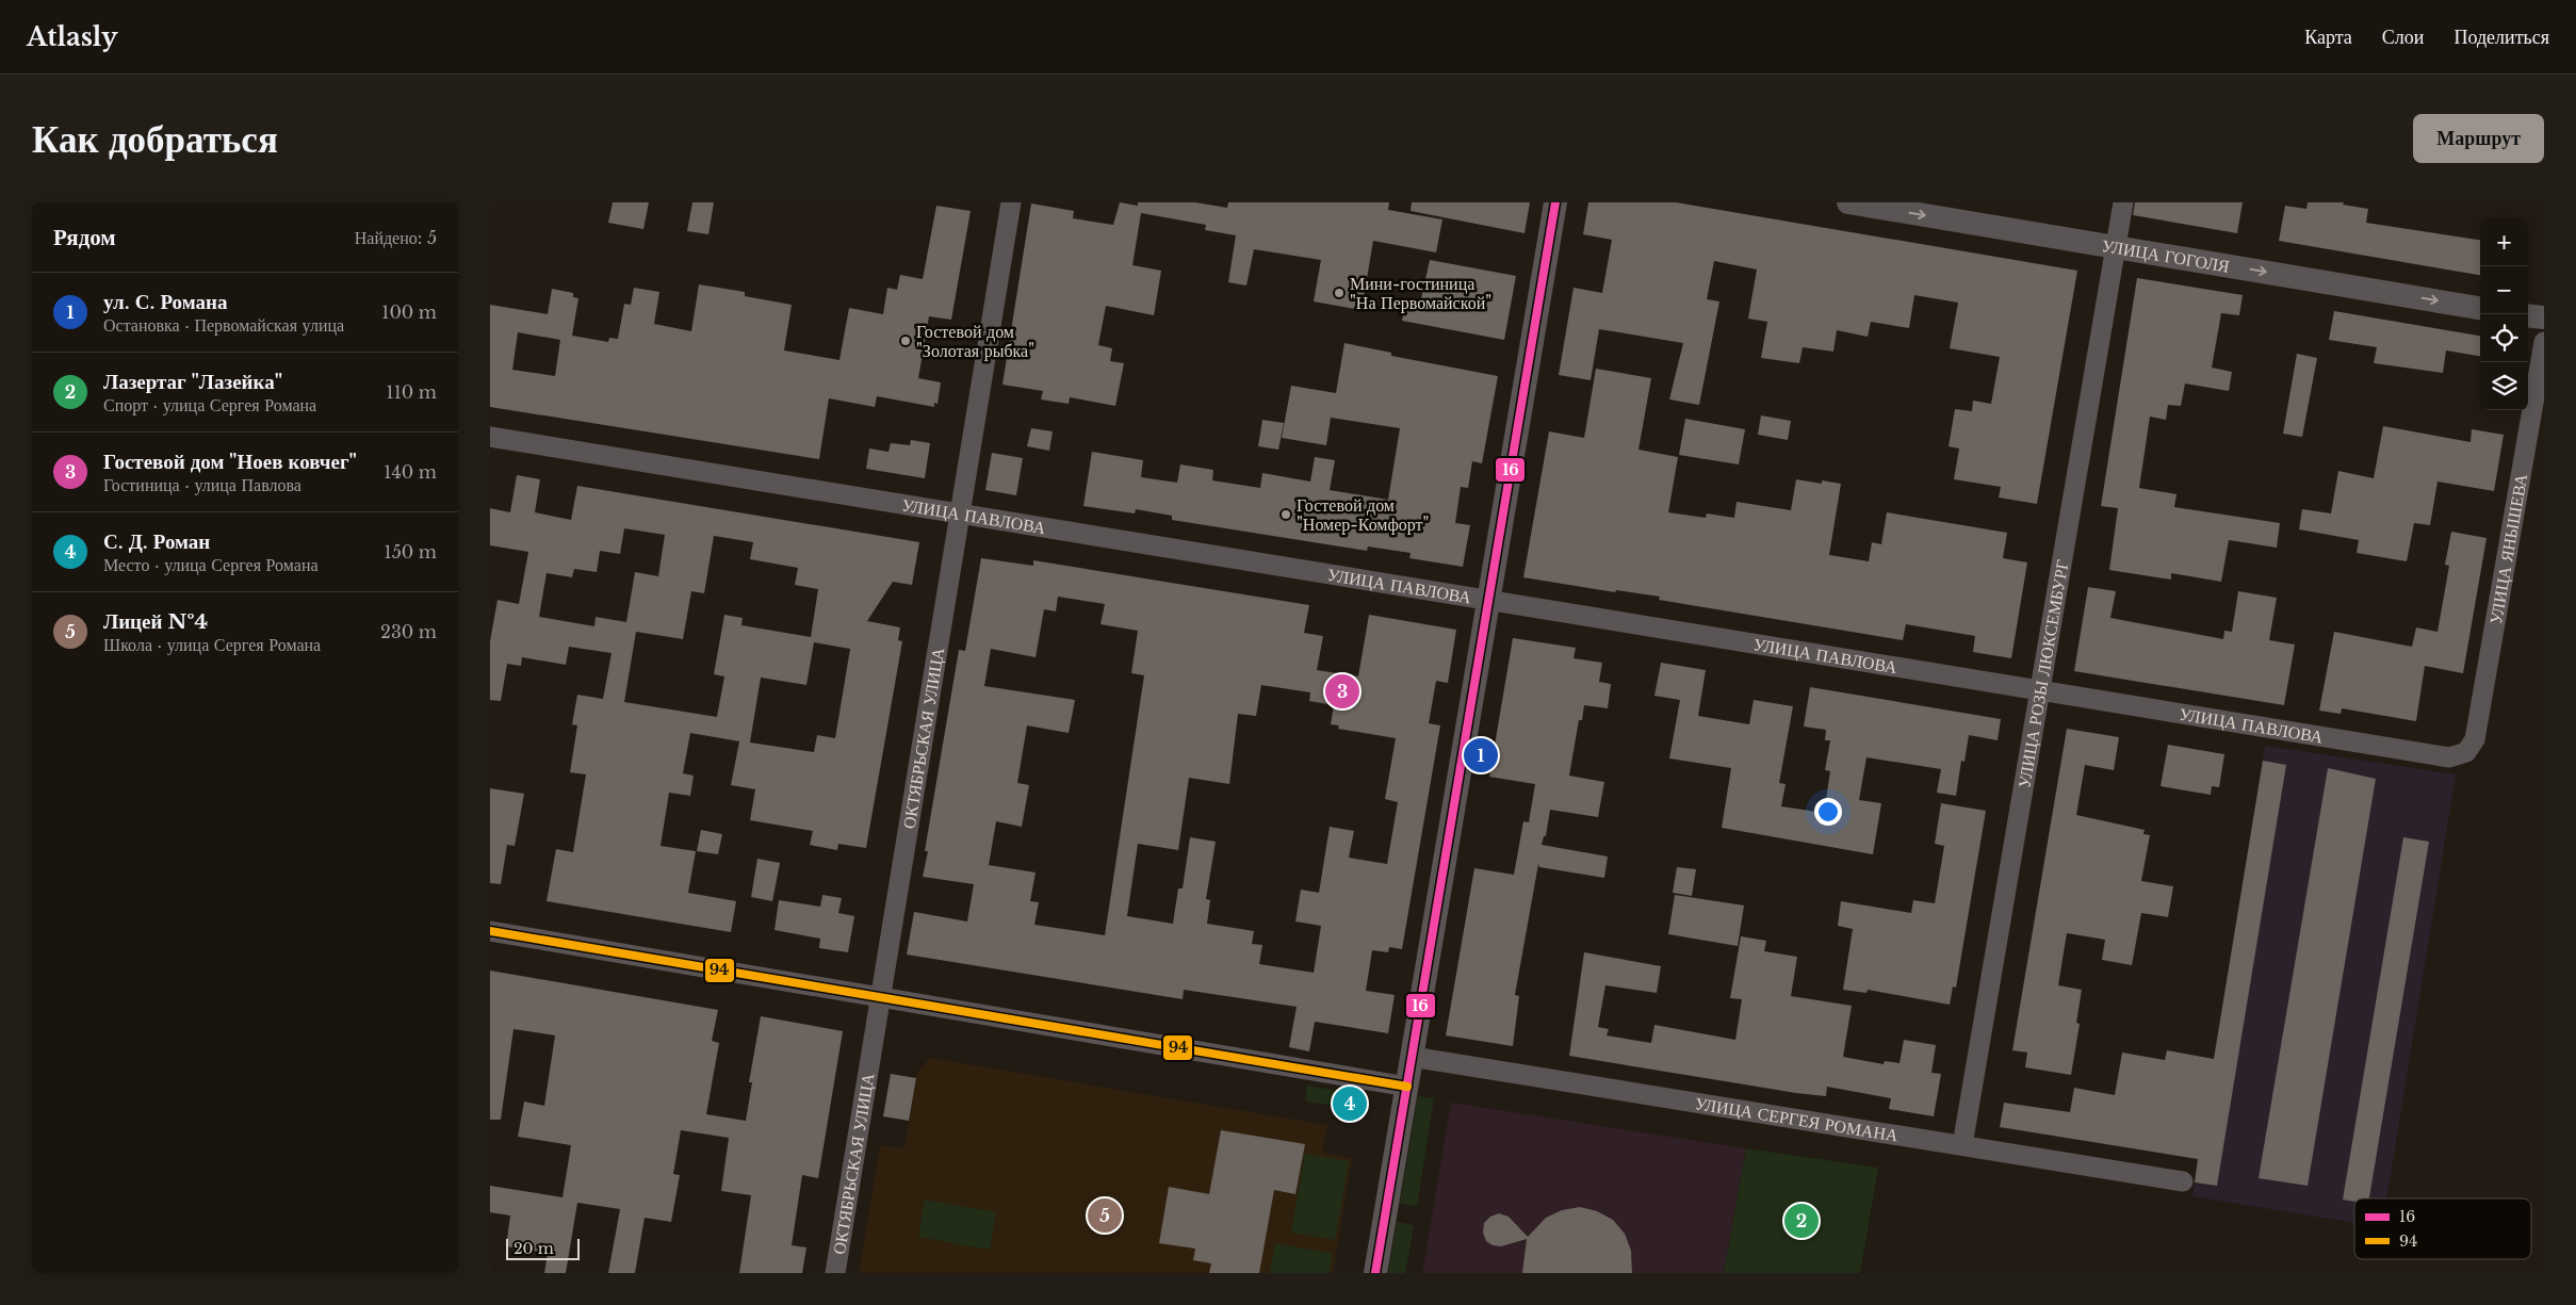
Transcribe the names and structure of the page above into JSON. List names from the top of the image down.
{
  "streets": {
    "street": [
      "УЛИЦА ГОГОЛЯ",
      "УЛИЦА ПАВЛОВА",
      "УЛИЦА ЯНЫШЕВА",
      "УЛИЦА РОЗЫ ЛЮКСЕМБУРГ",
      "ОКТЯБРЬСКАЯ УЛИЦА",
      "УЛИЦА СЕРГЕЯ РОМАНА"
    ]
  },
  "crossings": [
    ["УЛИЦА ГОГОЛЯ", "УЛИЦА РОЗЫ ЛЮКСЕМБУРГ"],
    ["УЛИЦА ПАВЛОВА", "УЛИЦА ЯНЫШЕВА"],
    ["УЛИЦА ПАВЛОВА", "УЛИЦА РОЗЫ ЛЮКСЕМБУРГ"],
    ["УЛИЦА ПАВЛОВА", "ОКТЯБРЬСКАЯ УЛИЦА"],
    ["УЛИЦА РОЗЫ ЛЮКСЕМБУРГ", "УЛИЦА СЕРГЕЯ РОМАНА"]
  ],
  "one_way": ["УЛИЦА ГОГОЛЯ"],
  "places": ["Мини-гостиница \"На Первомайской\"", "Гостевой дом \"Золотая рыбка\"", "Гостевой дом \"Номер-Комфорт\""],
  "lines": ["transit line 16", "transit line 94"],
  "legend": ["16", "94"],
  "scale_bar": "20 m",
  "page": {
    "header": "Atlasly",
    "nav": ["Карта", "Слои", "Поделиться"],
    "buttons": "Маршрут",
    "title": "Как добраться",
    "heading": ["Рядом", "Найдено: 5"],
    "map_buttons": ["+", "−"],
    "list": [
      {
        "mark": "1",
        "name": "ул. С. Романа",
        "note": "Остановка · Первомайская улица",
        "value": "100 m"
      },
      {
        "mark": "2",
        "name": "Лазертаг \"Лазейка\"",
        "note": "Спорт · улица Сергея Романа",
        "value": "110 m"
      },
      {
        "mark": "3",
        "name": "Гостевой дом \"Ноев ковчег\"",
        "note": "Гостиница · улица Павлова",
        "value": "140 m"
      },
      {
        "mark": "4",
        "name": "С. Д. Роман",
        "note": "Место · улица Сергея Романа",
        "value": "150 m"
      },
      {
        "mark": "5",
        "name": "Лицей №4",
        "note": "Школа · улица Сергея Романа",
        "value": "230 m"
      }
    ],
    "pins": [
      "3",
      "1",
      "4",
      "5",
      "2"
    ],
    "scale": "20 m"
  }
}
